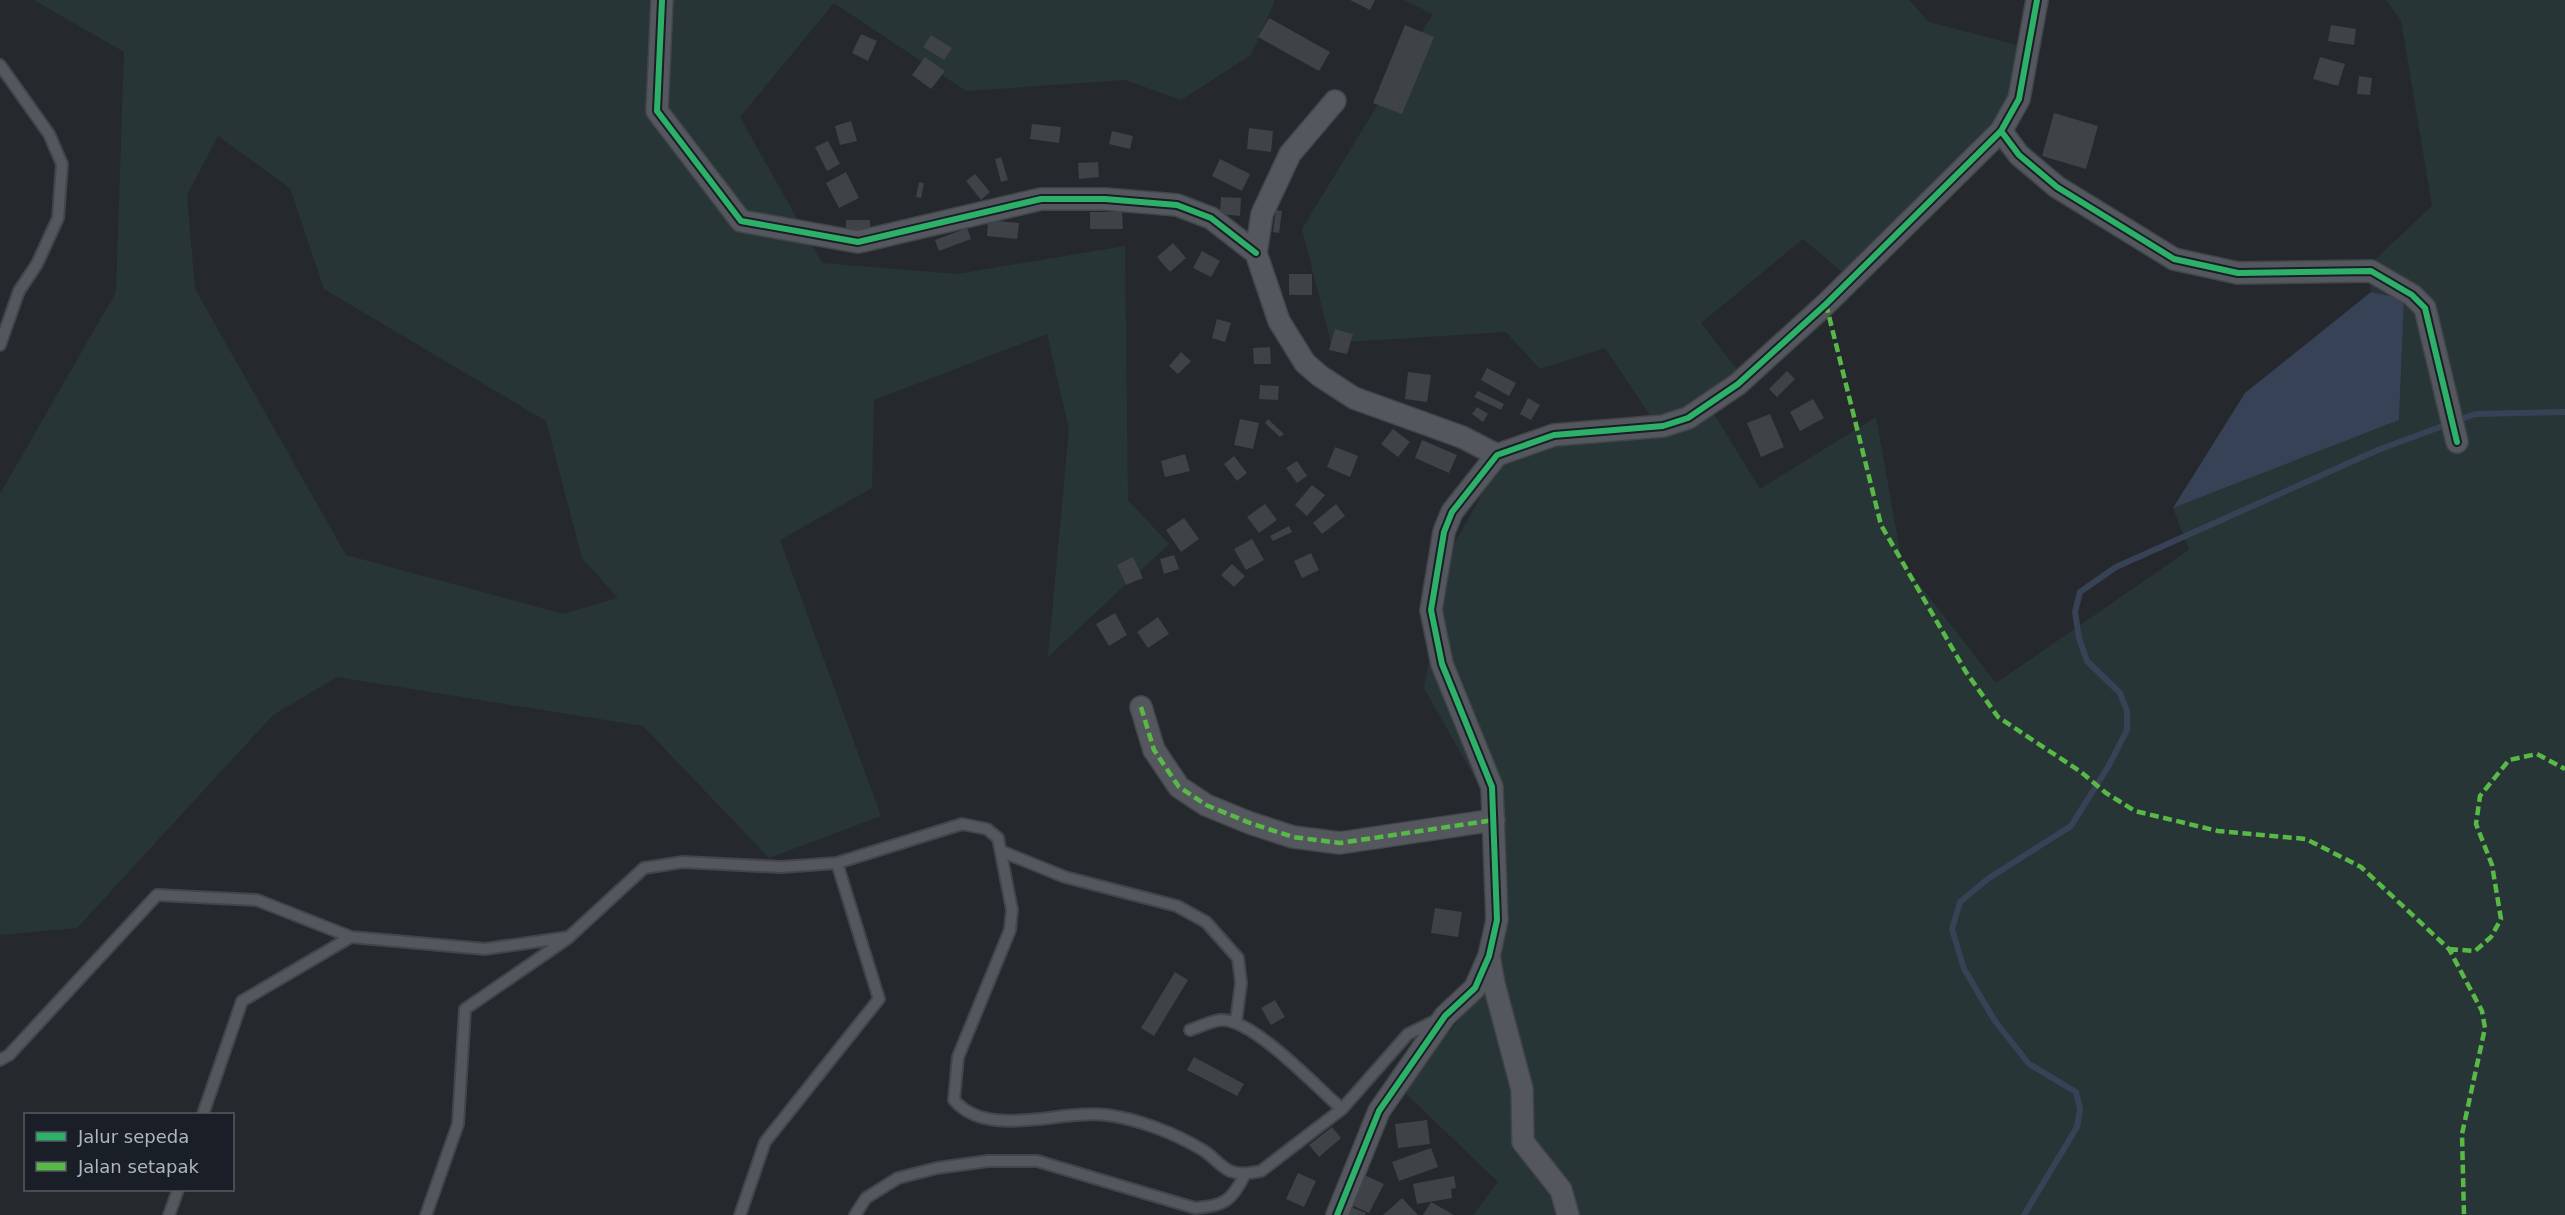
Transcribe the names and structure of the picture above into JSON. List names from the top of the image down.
{
  "legend": ["Jalur sepeda", "Jalan setapak"]
}
